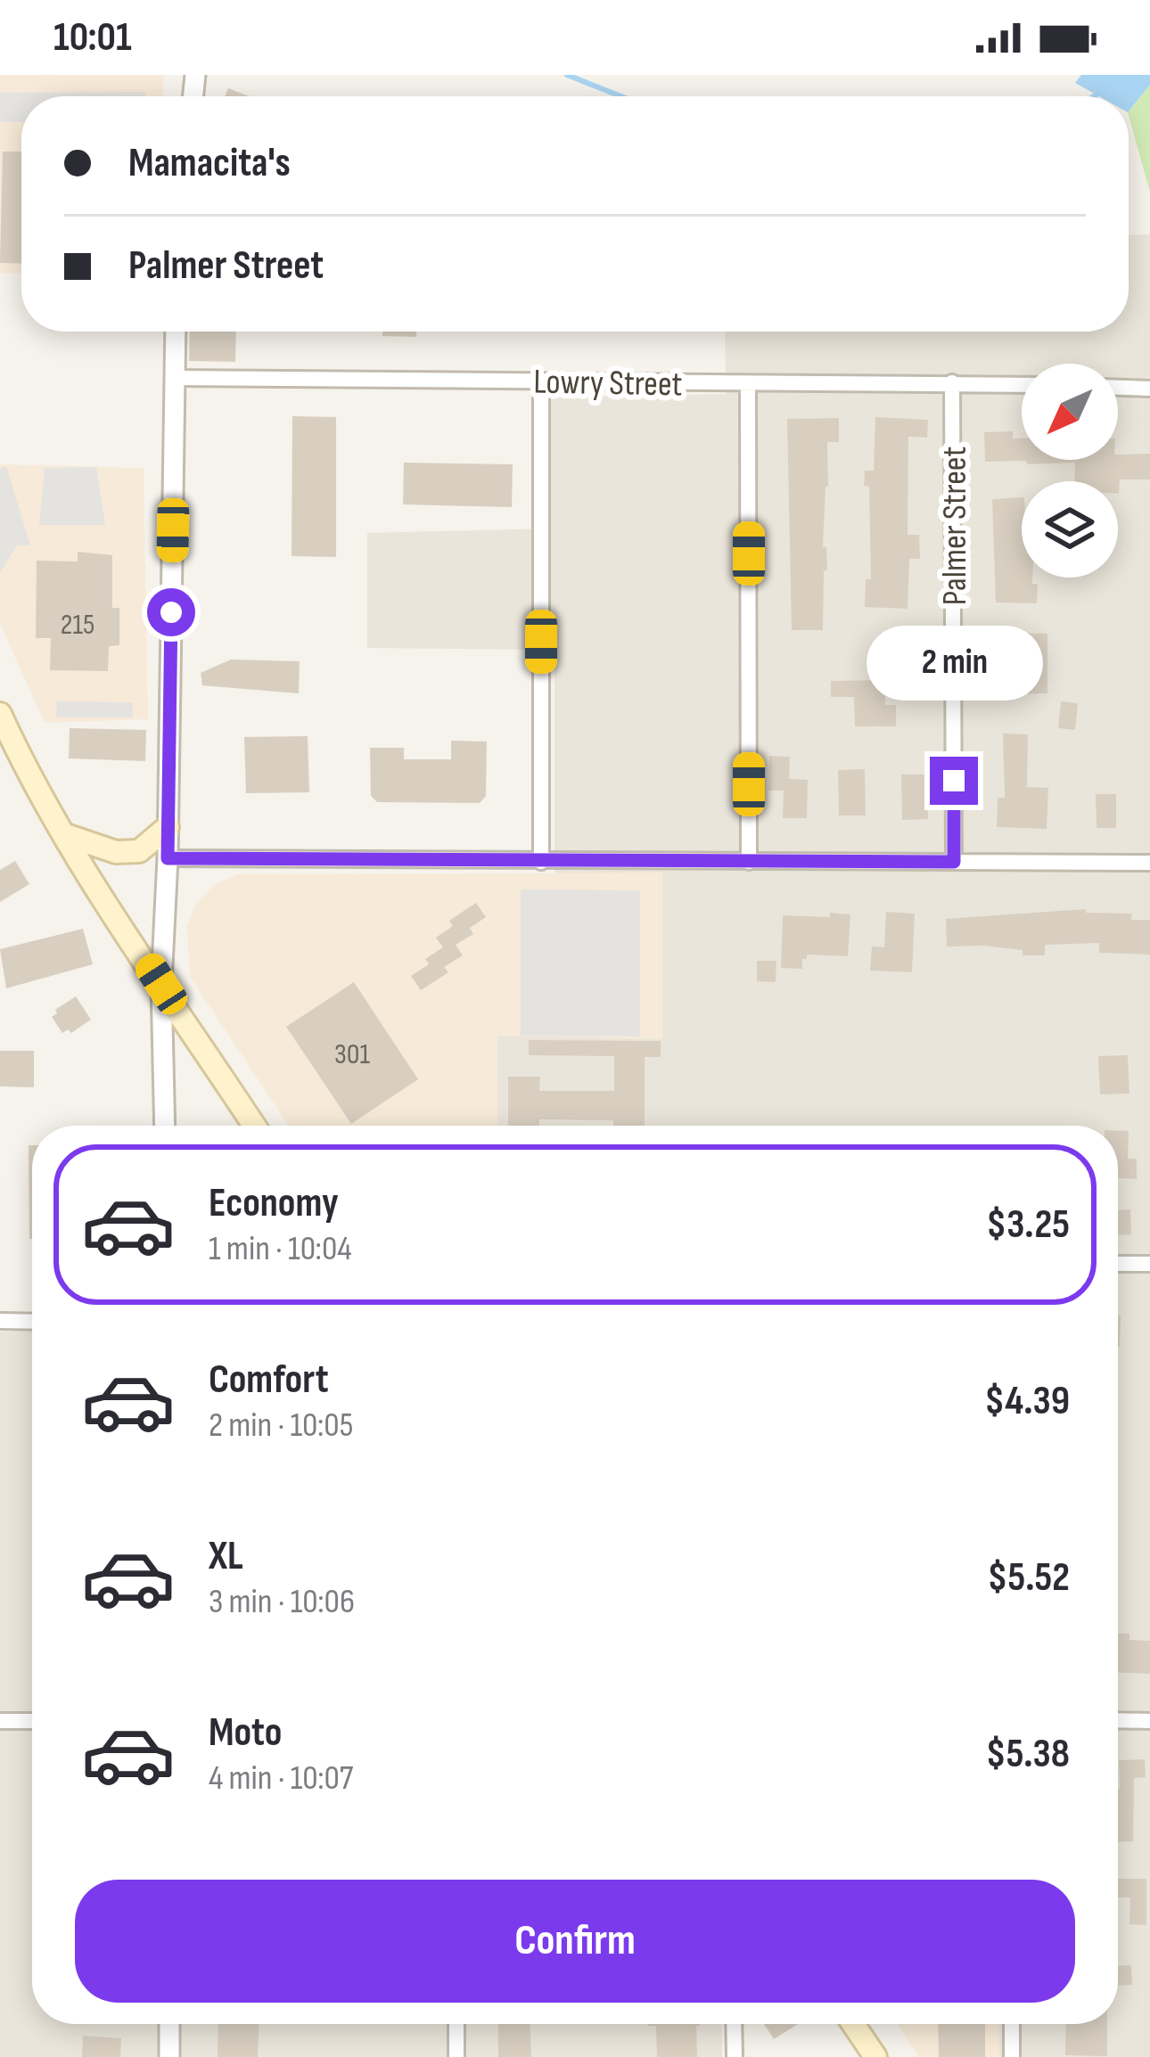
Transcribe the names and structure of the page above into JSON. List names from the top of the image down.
{
  "streets": {
    "street": ["Lowry Street", "Palmer Street"]
  },
  "crossings": [
    ["Lowry Street", "Palmer Street"]
  ],
  "house_numbers": ["215", "301"],
  "north": "bottom left",
  "page": {
    "status": "10:01",
    "banner": ["Mamacita's", "Palmer Street"],
    "bubble": "2 min",
    "list": [
      {
        "name": "Economy",
        "note": "1 min · 10:04",
        "value": "$3.25"
      },
      {
        "name": "Comfort",
        "note": "2 min · 10:05",
        "value": "$4.39"
      },
      {
        "name": "XL",
        "note": "3 min · 10:06",
        "value": "$5.52"
      },
      {
        "name": "Moto",
        "note": "4 min · 10:07",
        "value": "$5.38"
      }
    ],
    "buttons": "Confirm"
  }
}
